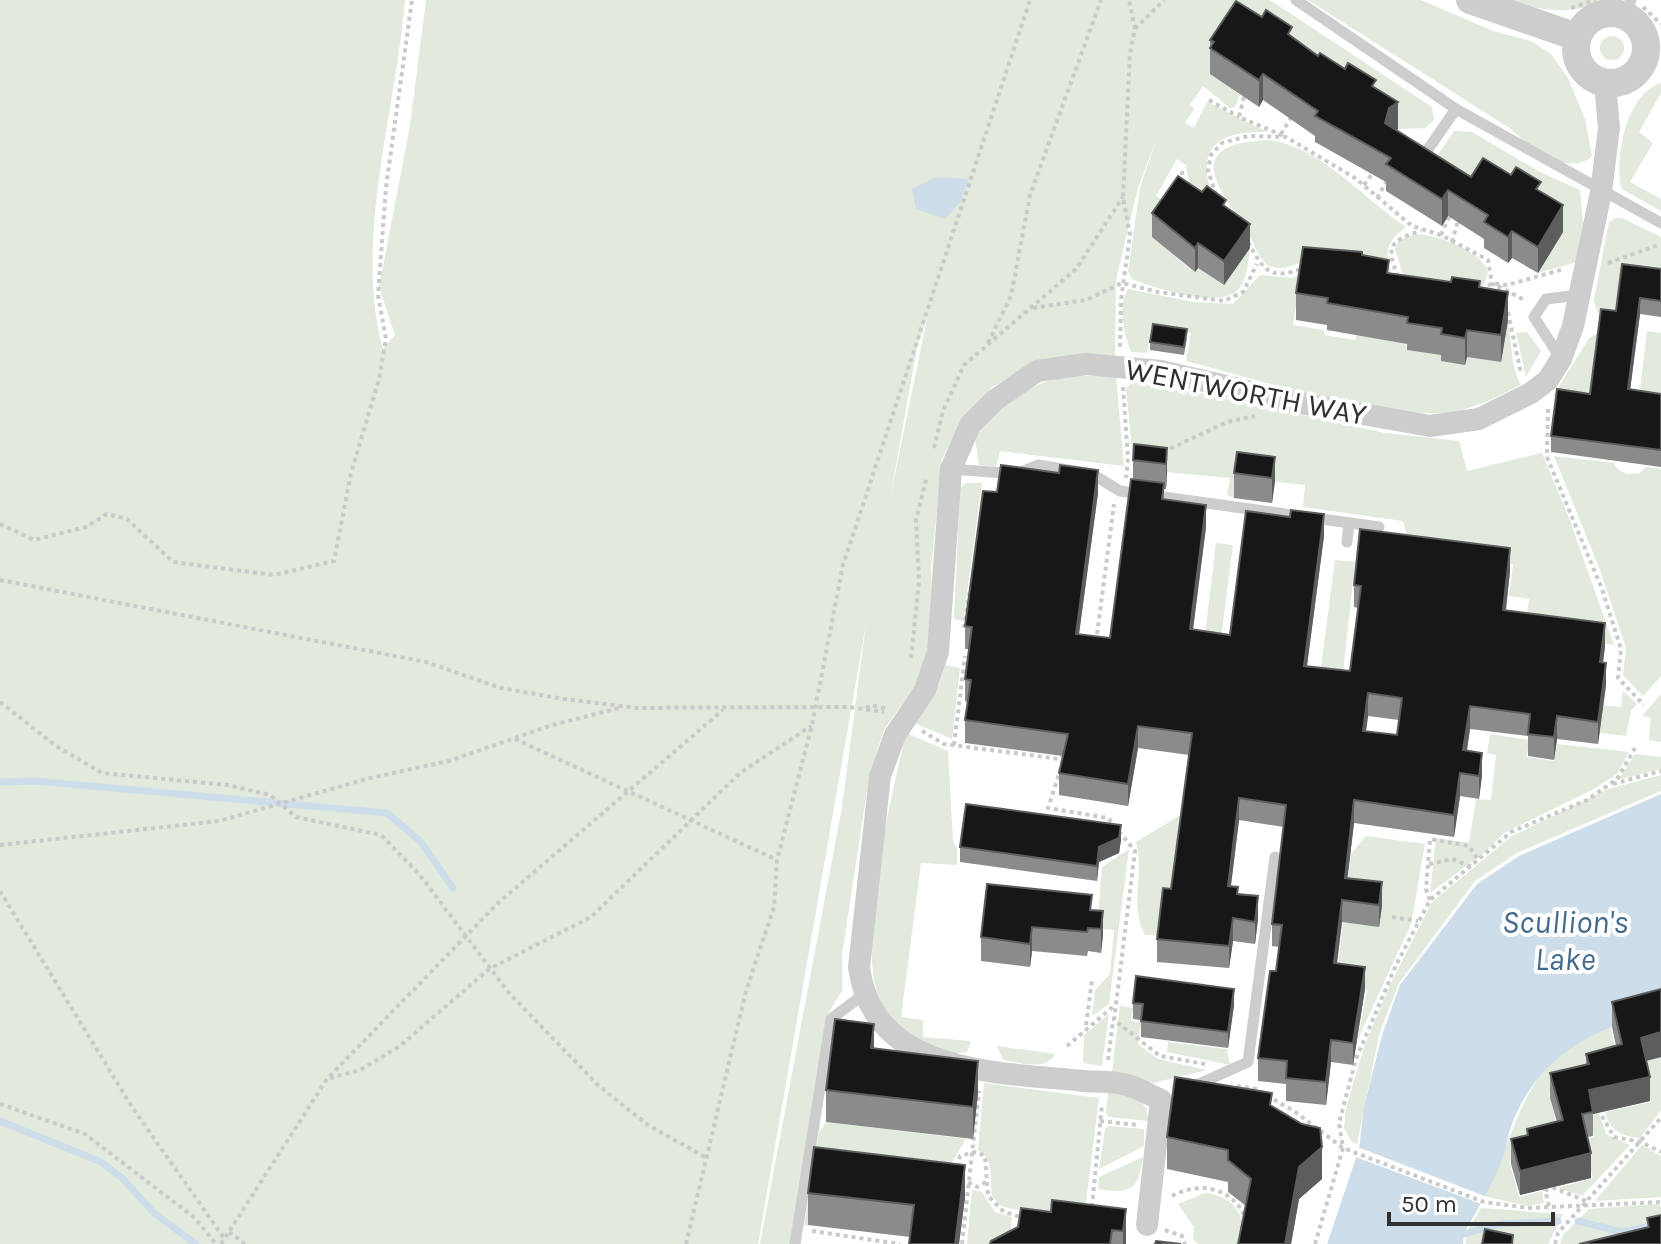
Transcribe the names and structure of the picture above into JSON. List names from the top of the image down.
{
  "streets": {
    "street": ["WENTWORTH WAY"]
  },
  "water": ["Scullion's Lake"],
  "scale_bar": "50 m"
}
